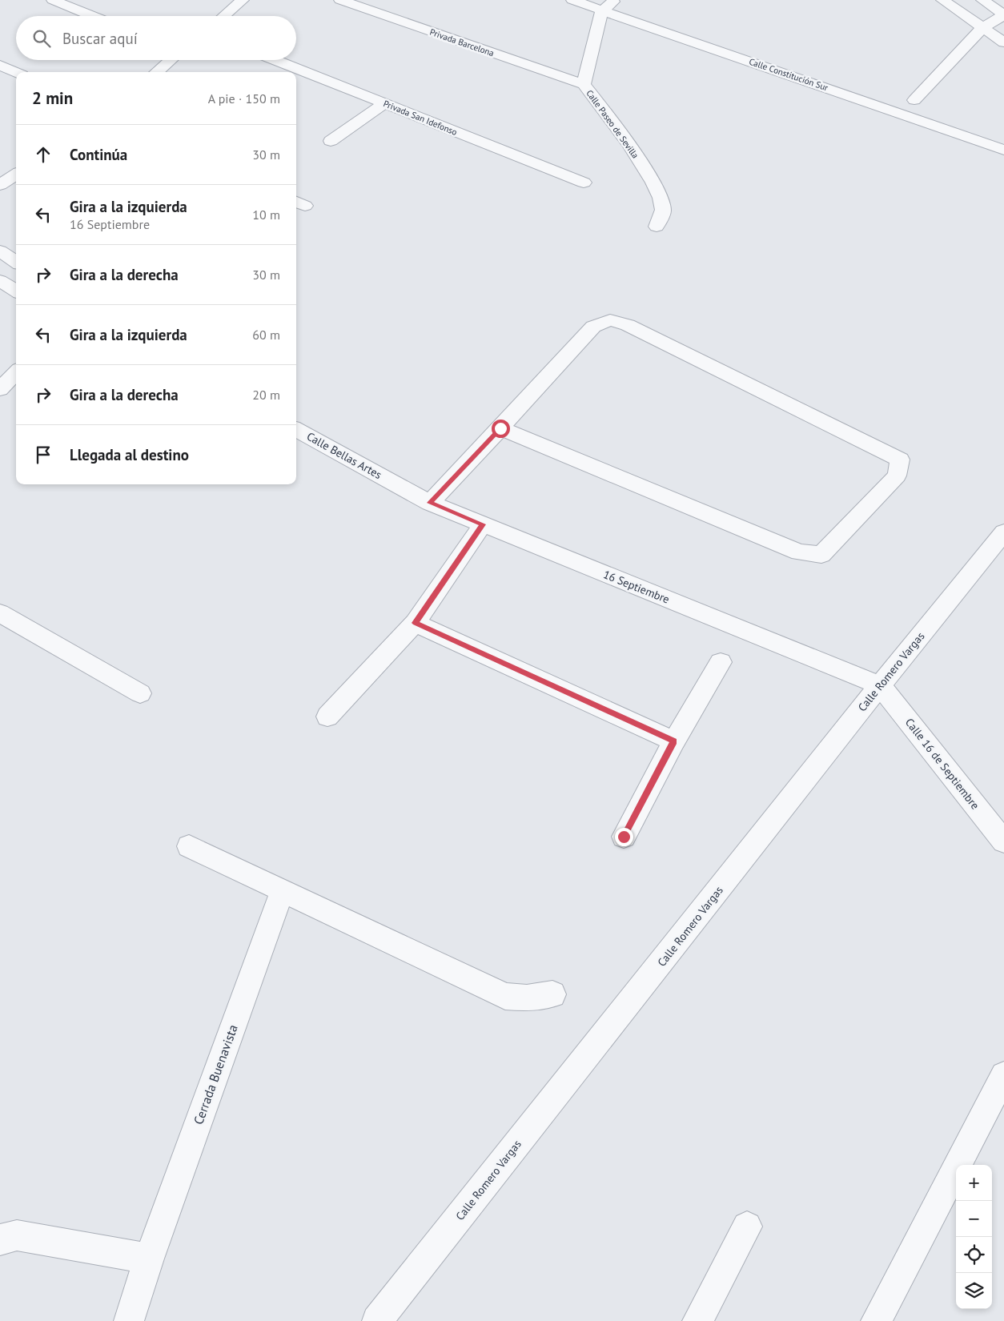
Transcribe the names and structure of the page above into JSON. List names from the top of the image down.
{
  "streets": {
    "street": [
      "Privada Barcelona",
      "Calle Constitución Sur",
      "Privada San Idefonso",
      "Calle Paseo de Sevilla",
      "Calle Bellas Artes",
      "16 Septiembre",
      "Calle Romero Vargas",
      "Calle 16 de Septiembre",
      "Cerrada Buenavista"
    ]
  },
  "crossings": [
    ["Privada Barcelona", "Calle Paseo de Sevilla"],
    ["Calle Constitución Sur", "Calle Paseo de Sevilla"],
    ["Calle Bellas Artes", "16 Septiembre"],
    ["16 Septiembre", "Calle Romero Vargas"],
    ["16 Septiembre", "Calle 16 de Septiembre"],
    ["Calle Romero Vargas", "Calle 16 de Septiembre"]
  ],
  "page": {
    "search": "Buscar aquí",
    "heading": ["2 min", "A pie · 150 m"],
    "list": [
      ["Continúa", "30 m"],
      ["Gira a la izquierda", "16 Septiembre", "10 m"],
      ["Gira a la derecha", "30 m"],
      ["Gira a la izquierda", "60 m"],
      ["Gira a la derecha", "20 m"],
      "Llegada al destino"
    ],
    "map_buttons": ["+", "−"]
  }
}
